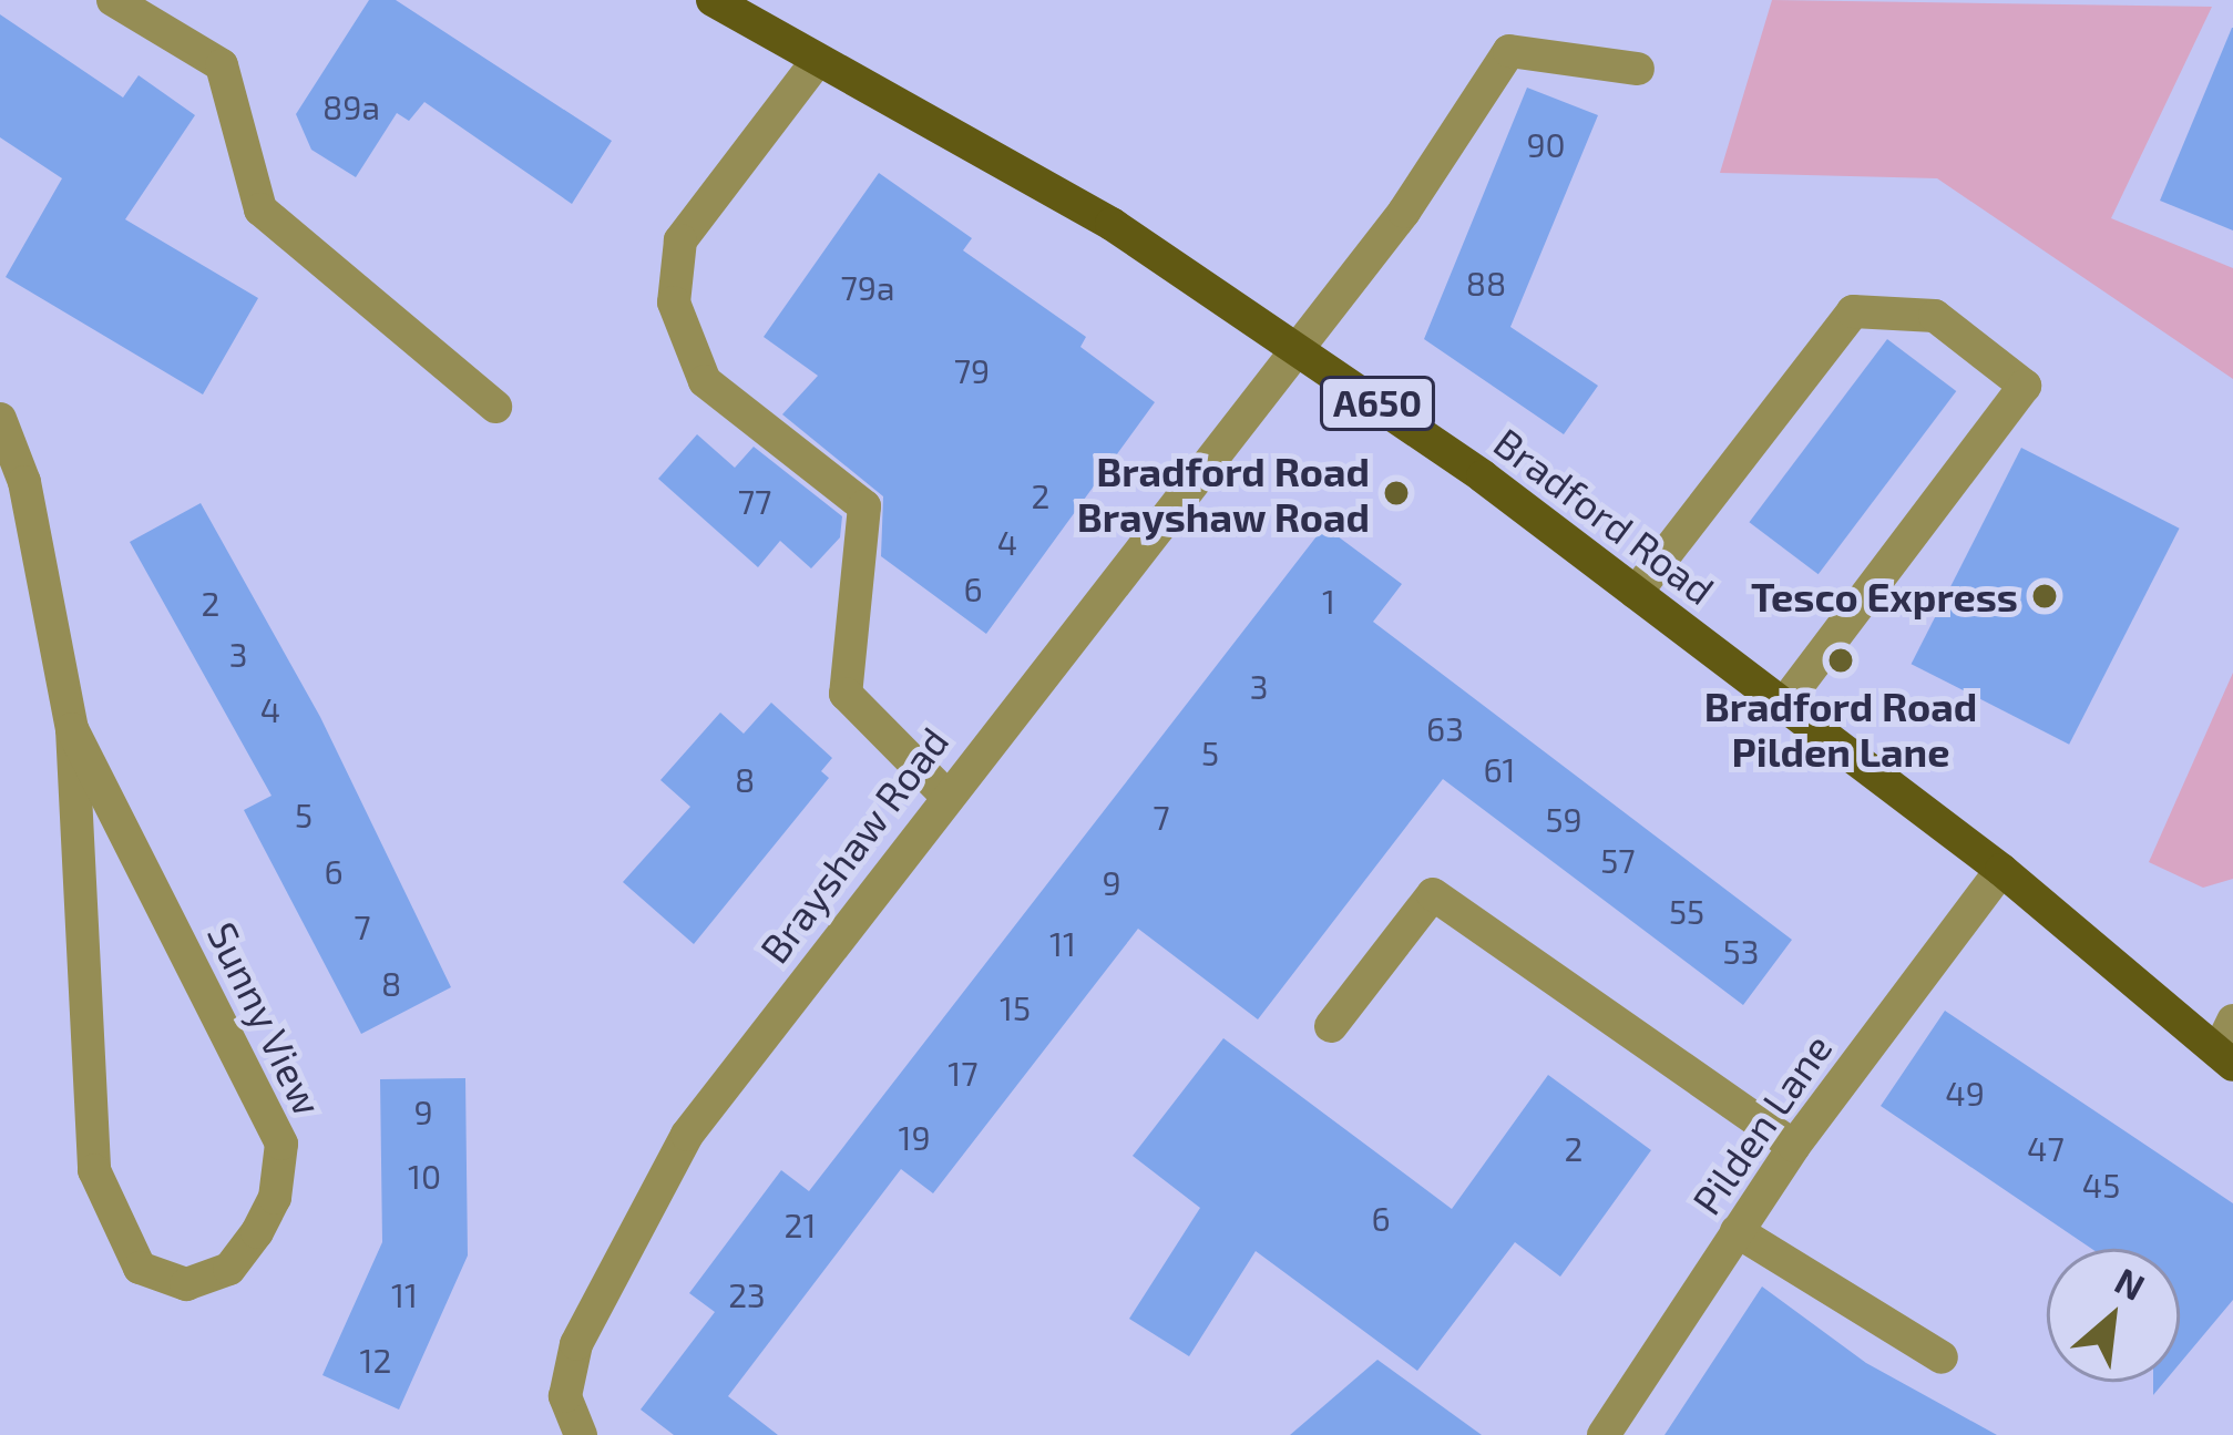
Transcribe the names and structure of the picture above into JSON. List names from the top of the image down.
{
  "streets": {
    "main road": ["A650", "Bradford Road"],
    "street": ["Brayshaw Road", "Sunny View", "Pilden Lane"]
  },
  "crossings": [
    ["Bradford Road", "Brayshaw Road"],
    ["Bradford Road", "Pilden Lane"]
  ],
  "places": ["Bradford Road Brayshaw Road", "Tesco Express", "Bradford Road Pilden Lane"],
  "house_numbers": [
    "89a",
    "90",
    "88",
    "79a",
    "79",
    "2",
    "77",
    "4",
    "6",
    "1",
    "2",
    "3",
    "3",
    "4",
    "63",
    "5",
    "61",
    "8",
    "5",
    "7",
    "59",
    "57",
    "6",
    "9",
    "55",
    "7",
    "11",
    "53",
    "8",
    "15",
    "17",
    "49",
    "9",
    "19",
    "2",
    "47",
    "10",
    "45",
    "6",
    "21",
    "11",
    "23",
    "12"
  ],
  "north": "top right"
}
